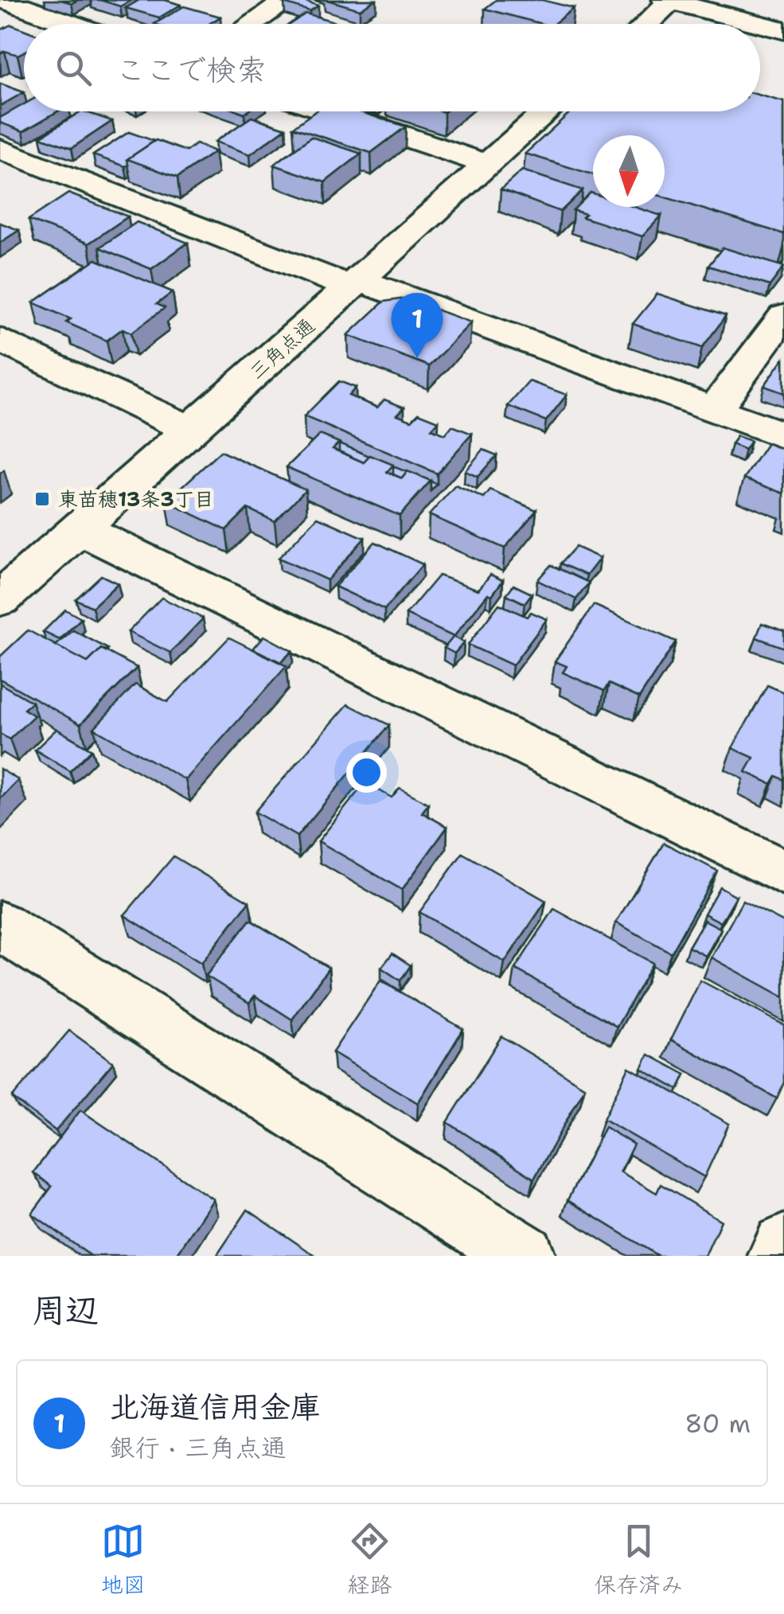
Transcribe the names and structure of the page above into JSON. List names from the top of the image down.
{
  "streets": {
    "street": ["三角点通"]
  },
  "places": {
    "transit": ["東苗穂13条3丁目"]
  },
  "north": "bottom",
  "page": {
    "search": "ここで検索",
    "pins": "1",
    "heading": "周辺",
    "list": [
      {
        "mark": "1",
        "name": "北海道信用金庫",
        "note": "銀行 · 三角点通",
        "value": "80 m"
      }
    ],
    "nav": ["地図", "経路", "保存済み"]
  }
}
